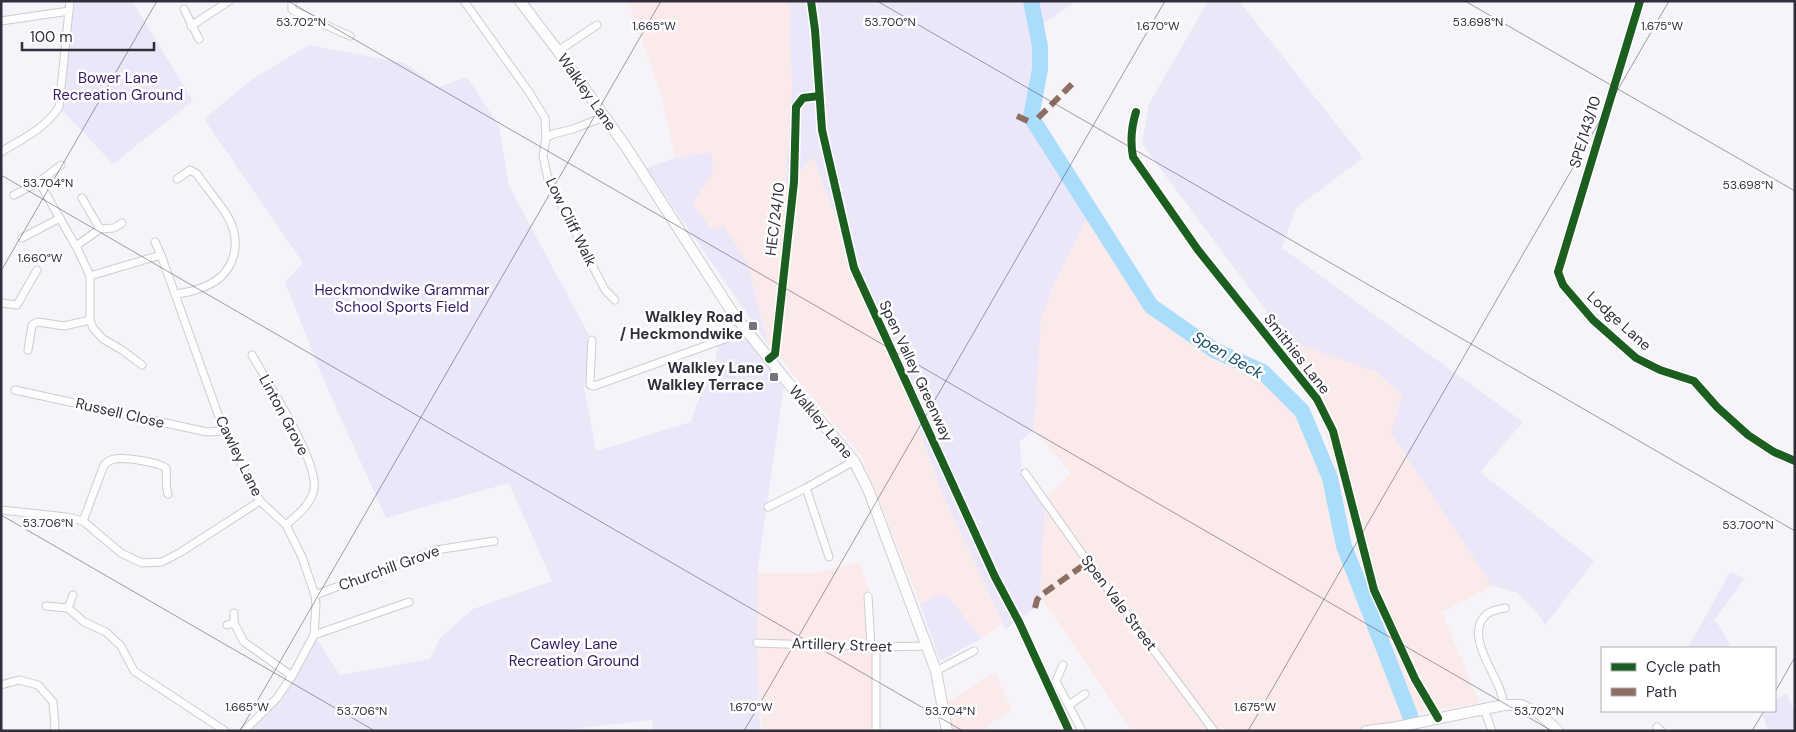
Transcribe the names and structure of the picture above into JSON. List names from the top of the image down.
{
  "streets": {
    "main road": ["Walkley Lane"],
    "street": [
      "SPE/143/10",
      "Low Cliff Walk",
      "Lodge Lane",
      "Smithies Lane",
      "Russell Close",
      "Linton Grove",
      "Cawley Lane",
      "Churchill Grove",
      "Spen Vale Street",
      "Artillery Street"
    ],
    "cycle path": ["HEC/24/10", "Spen Valley Greenway"]
  },
  "crossings": [
    ["Walkley Lane", "Artillery Street"],
    ["SPE/143/10", "Lodge Lane"],
    ["Russell Close", "Cawley Lane"],
    ["Linton Grove", "Cawley Lane"],
    ["Cawley Lane", "Churchill Grove"]
  ],
  "water": ["Spen Beck"],
  "parks": ["Bower Lane Recreation Ground", "Heckmondwike Grammar School Sports Field", "Cawley Lane Recreation Ground"],
  "places": {
    "transit": ["Walkley Road / Heckmondwike", "Walkley Lane Walkley Terrace"]
  },
  "legend": ["Cycle path", "Path"],
  "scale_bar": "100 m",
  "coordinates": [
    "53.702°N",
    "53.700°N",
    "53.698°N",
    "1.665°W",
    "1.670°W",
    "1.675°W",
    "53.704°N",
    "1.660°W",
    "53.706°N"
  ]
}
